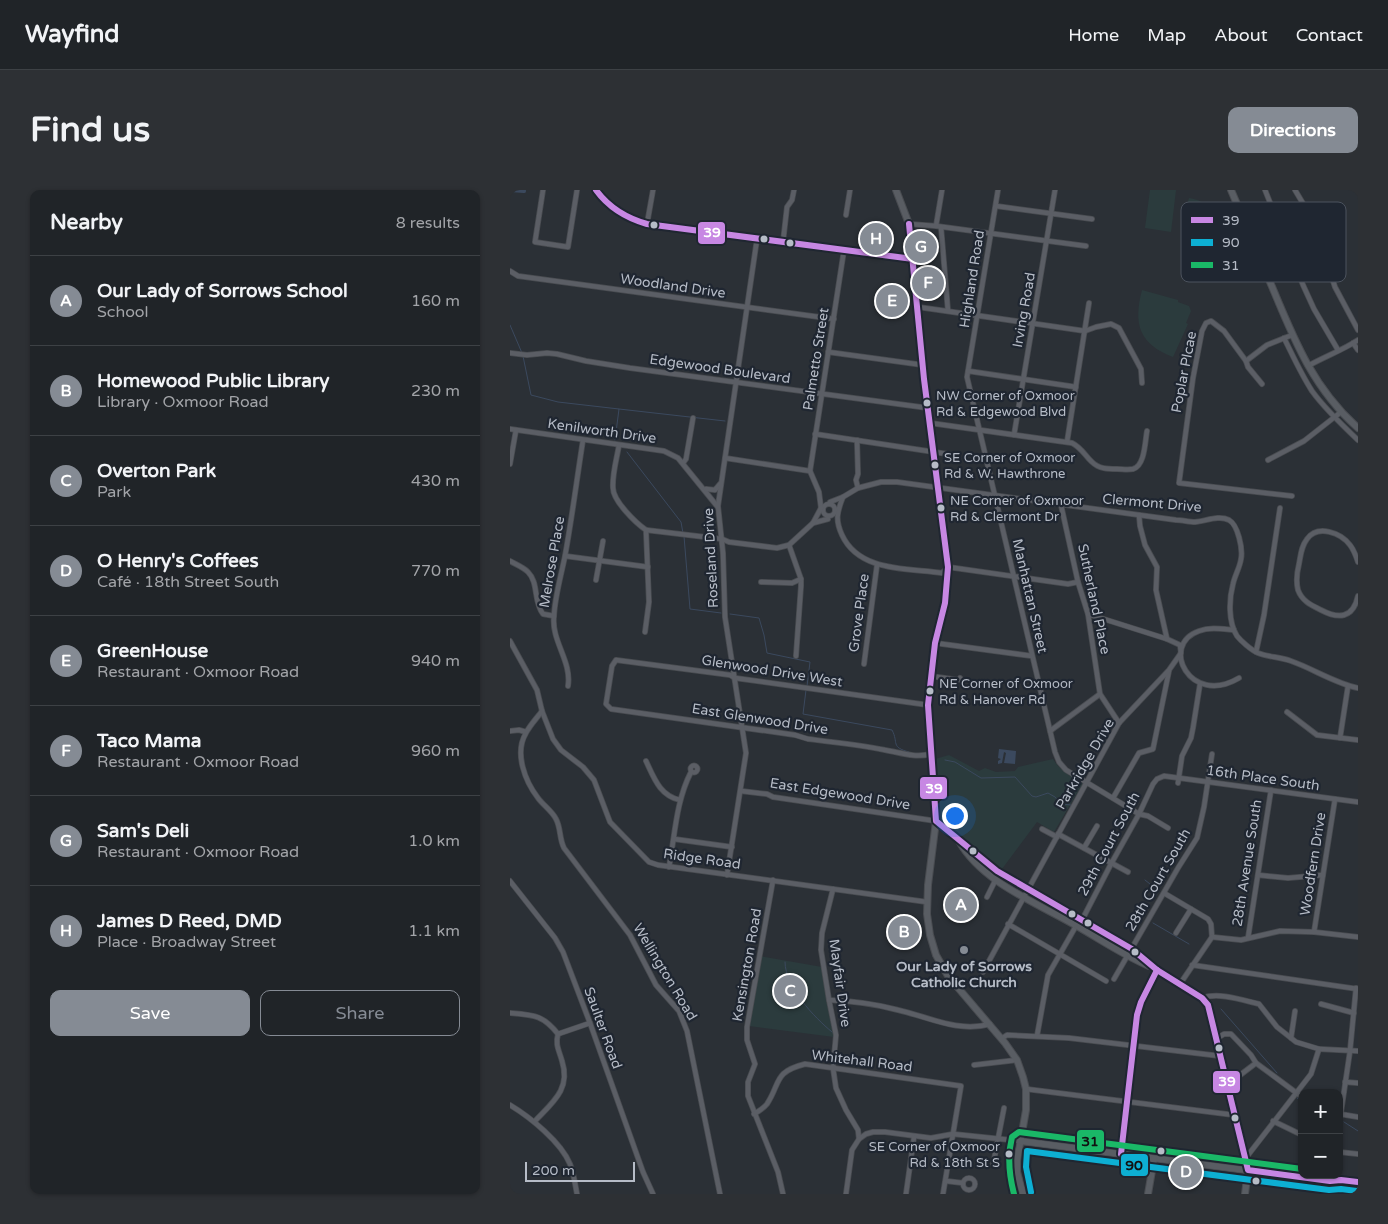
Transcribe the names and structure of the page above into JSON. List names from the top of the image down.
{
  "streets": {
    "street": [
      "Highland Road",
      "Woodland Drive",
      "Irving Road",
      "Palmetto Street",
      "Edgewood Boulevard",
      "Poplar Plcae",
      "Kenilworth Drive",
      "Clermont Drive",
      "Roseland Drive",
      "Melrose Place",
      "Manhattan Street",
      "Sutherland Place",
      "Grove Place",
      "Glenwood Drive West",
      "East Glenwood Drive",
      "Parkridge Drive",
      "16th Place South",
      "East Edgewood Drive",
      "29th Court South",
      "Ridge Road",
      "28th Avenue South",
      "Woodfern Drive",
      "28th Court South",
      "Kensington Road",
      "Wellington Road",
      "Mayfair Drive",
      "Saulter Road",
      "Whitehall Road"
    ]
  },
  "crossings": [
    ["Highland Road", "Manhattan Street"],
    ["Woodland Drive", "Palmetto Street"],
    ["Woodland Drive", "Roseland Drive"],
    ["Palmetto Street", "Edgewood Boulevard"],
    ["Palmetto Street", "Kenilworth Drive"],
    ["Palmetto Street", "Roseland Drive"],
    ["Edgewood Boulevard", "Roseland Drive"],
    ["Kenilworth Drive", "Roseland Drive"],
    ["Kenilworth Drive", "Melrose Place"],
    ["Clermont Drive", "Manhattan Street"],
    ["Clermont Drive", "Sutherland Place"],
    ["Clermont Drive", "Grove Place"],
    ["Clermont Drive", "Parkridge Drive"],
    ["Roseland Drive", "Glenwood Drive West"],
    ["Roseland Drive", "East Glenwood Drive"],
    ["Roseland Drive", "East Edgewood Drive"],
    ["Roseland Drive", "Ridge Road"],
    ["Manhattan Street", "Parkridge Drive"],
    ["Manhattan Street", "29th Court South"],
    ["Sutherland Place", "Parkridge Drive"],
    ["Glenwood Drive West", "East Glenwood Drive"],
    ["16th Place South", "29th Court South"],
    ["16th Place South", "28th Avenue South"],
    ["16th Place South", "Woodfern Drive"],
    ["16th Place South", "28th Court South"],
    ["Ridge Road", "Kensington Road"],
    ["Ridge Road", "Mayfair Drive"],
    ["Kensington Road", "Whitehall Road"],
    ["Mayfair Drive", "Whitehall Road"]
  ],
  "places": [
    "NW Corner of Oxmoor Rd & Edgewood Blvd",
    "SE Corner of Oxmoor Rd & W. Hawthrone",
    "NE Corner of Oxmoor Rd & Clermont Dr",
    "NE Corner of Oxmoor Rd & Hanover Rd",
    "Our Lady of Sorrows Catholic Church",
    "SE Corner of Oxmoor Rd & 18th St S"
  ],
  "lines": ["transit line 39", "transit line 31", "transit line 90"],
  "legend": ["39", "90", "31"],
  "scale_bar": "200 m",
  "page": {
    "header": "Wayfind",
    "nav": [
      "Home",
      "Map",
      "About",
      "Contact"
    ],
    "buttons": [
      "Directions",
      ["Save", "Share"]
    ],
    "title": "Find us",
    "heading": ["Nearby", "8 results"],
    "pins": [
      "H",
      "G",
      "F",
      "E",
      "A",
      "B",
      "C",
      "D"
    ],
    "list": [
      {
        "mark": "A",
        "name": "Our Lady of Sorrows School",
        "note": "School",
        "value": "160 m"
      },
      {
        "mark": "B",
        "name": "Homewood Public Library",
        "note": "Library · Oxmoor Road",
        "value": "230 m"
      },
      {
        "mark": "C",
        "name": "Overton Park",
        "note": "Park",
        "value": "430 m"
      },
      {
        "mark": "D",
        "name": "O Henry's Coffees",
        "note": "Café · 18th Street South",
        "value": "770 m"
      },
      {
        "mark": "E",
        "name": "GreenHouse",
        "note": "Restaurant · Oxmoor Road",
        "value": "940 m"
      },
      {
        "mark": "F",
        "name": "Taco Mama",
        "note": "Restaurant · Oxmoor Road",
        "value": "960 m"
      },
      {
        "mark": "G",
        "name": "Sam's Deli",
        "note": "Restaurant · Oxmoor Road",
        "value": "1.0 km"
      },
      {
        "mark": "H",
        "name": "James D Reed, DMD",
        "note": "Place · Broadway Street",
        "value": "1.1 km"
      }
    ],
    "map_buttons": ["+", "−"],
    "scale": "200 m"
  }
}
